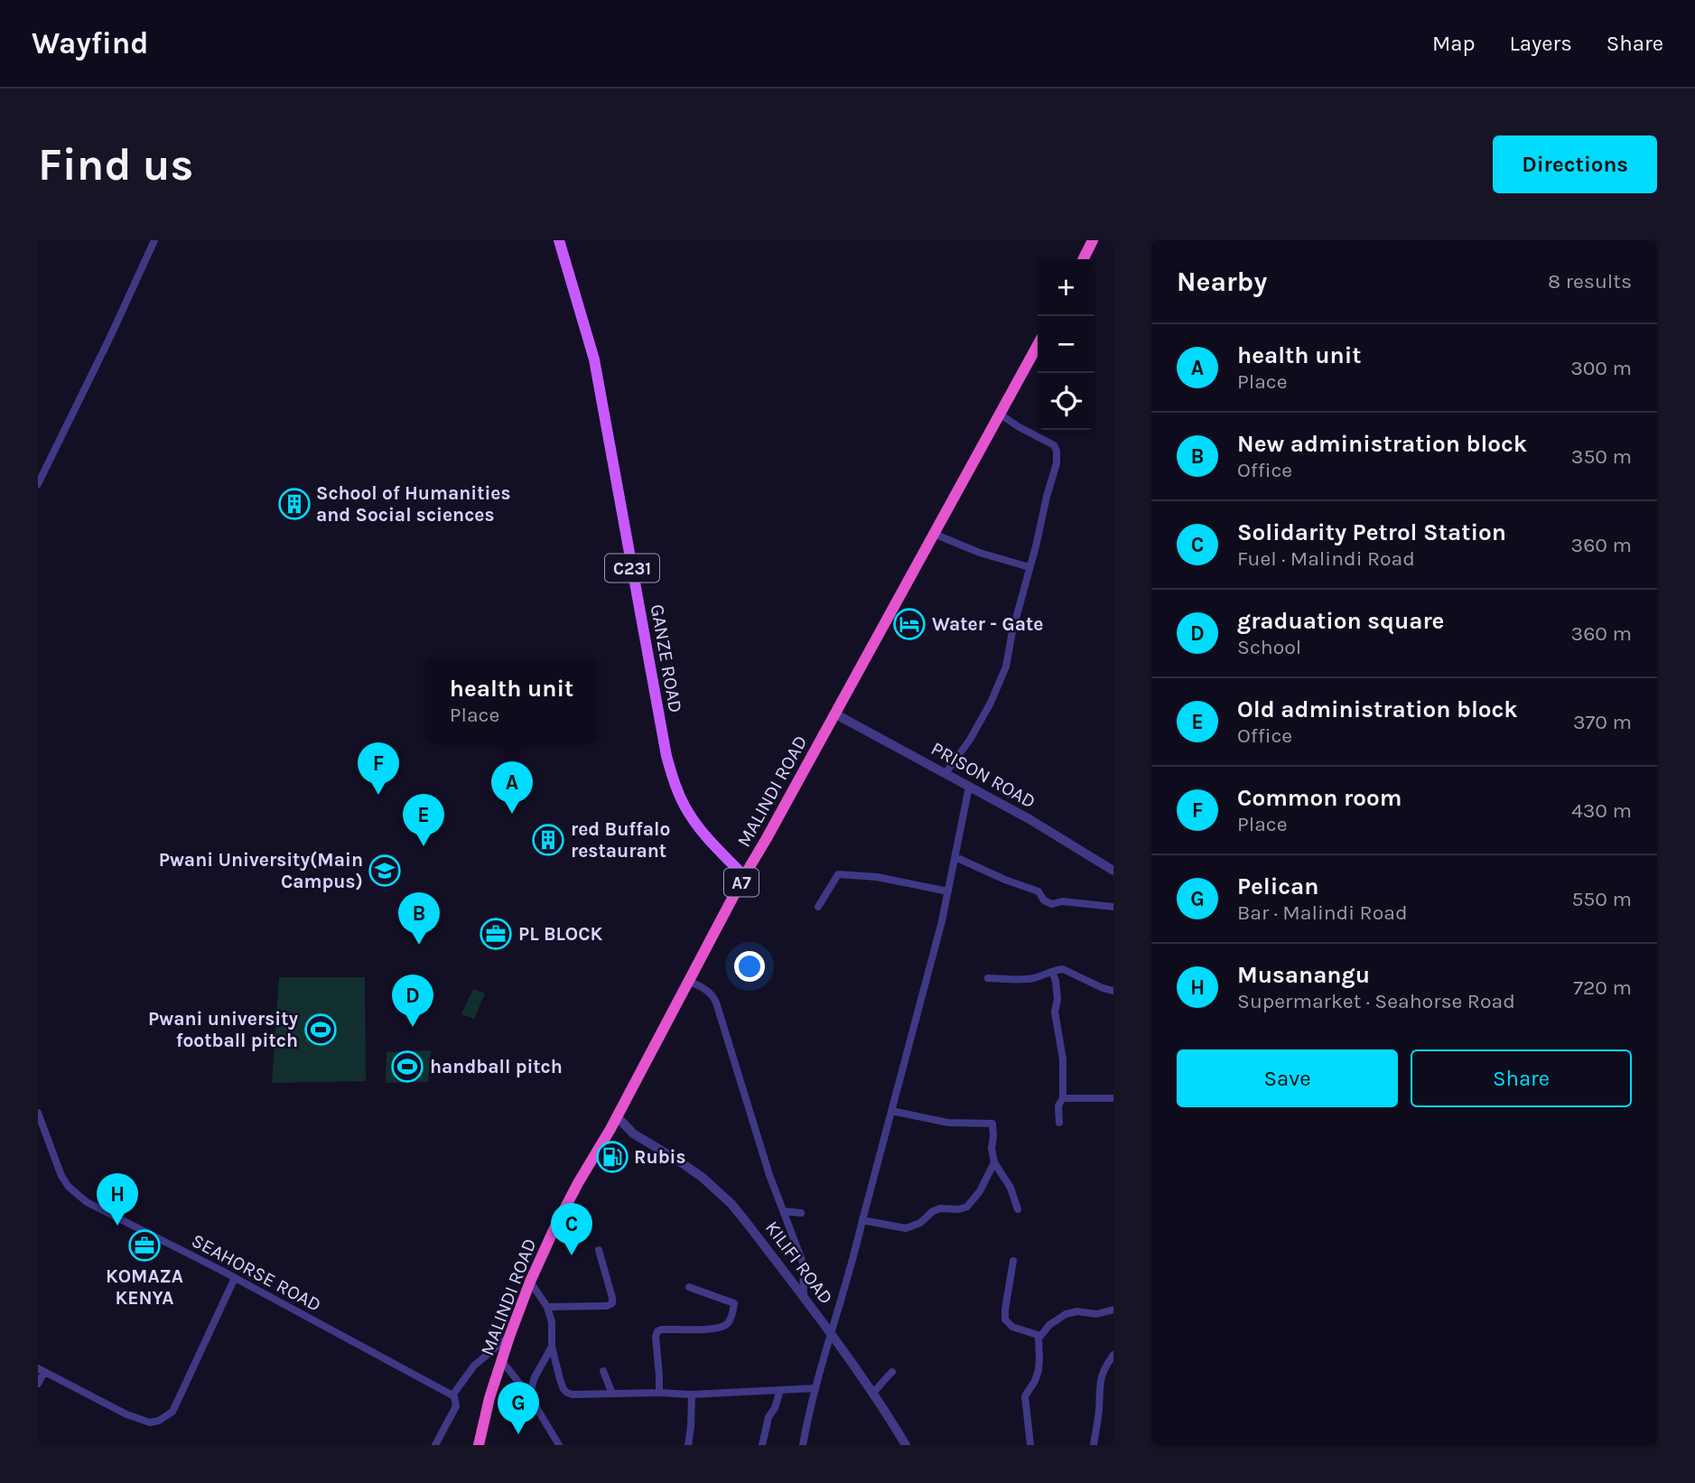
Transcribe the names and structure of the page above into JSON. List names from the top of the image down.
{
  "streets": {
    "highway": ["MALINDI ROAD", "A7"],
    "main road": ["C231", "GANZE ROAD"],
    "street": ["PRISON ROAD", "KILIFI ROAD", "SEAHORSE ROAD"]
  },
  "crossings": [
    ["GANZE ROAD", "MALINDI ROAD"],
    ["PRISON ROAD", "MALINDI ROAD"],
    ["MALINDI ROAD", "KILIFI ROAD"]
  ],
  "places": {
    "building": ["School of Humanities and Social sciences", "red Buffalo restaurant"],
    "hotel": ["Water - Gate"],
    "school or university": ["Pwani University(Main Campus)"],
    "office": ["PL BLOCK", "KOMAZA KENYA"],
    "sports": ["Pwani university football pitch", "handball pitch"],
    "fuel station": ["Rubis"]
  },
  "page": {
    "header": "Wayfind",
    "nav": ["Map", "Layers", "Share"],
    "buttons": [
      "Directions",
      ["Save", "Share"]
    ],
    "title": "Find us",
    "heading": ["Nearby", "8 results"],
    "map_buttons": ["+", "−"],
    "list": [
      {
        "mark": "A",
        "name": "health unit",
        "note": "Place",
        "value": "300 m"
      },
      {
        "mark": "B",
        "name": "New administration block",
        "note": "Office",
        "value": "350 m"
      },
      {
        "mark": "C",
        "name": "Solidarity Petrol Station",
        "note": "Fuel · Malindi Road",
        "value": "360 m"
      },
      {
        "mark": "D",
        "name": "graduation square",
        "note": "School",
        "value": "360 m"
      },
      {
        "mark": "E",
        "name": "Old administration block",
        "note": "Office",
        "value": "370 m"
      },
      {
        "mark": "F",
        "name": "Common room",
        "note": "Place",
        "value": "430 m"
      },
      {
        "mark": "G",
        "name": "Pelican",
        "note": "Bar · Malindi Road",
        "value": "550 m"
      },
      {
        "mark": "H",
        "name": "Musanangu",
        "note": "Supermarket · Seahorse Road",
        "value": "720 m"
      }
    ],
    "popup": ["health unit", "Place"],
    "pins": [
      "F",
      "A",
      "E",
      "B",
      "D",
      "H",
      "C",
      "G"
    ]
  }
}
